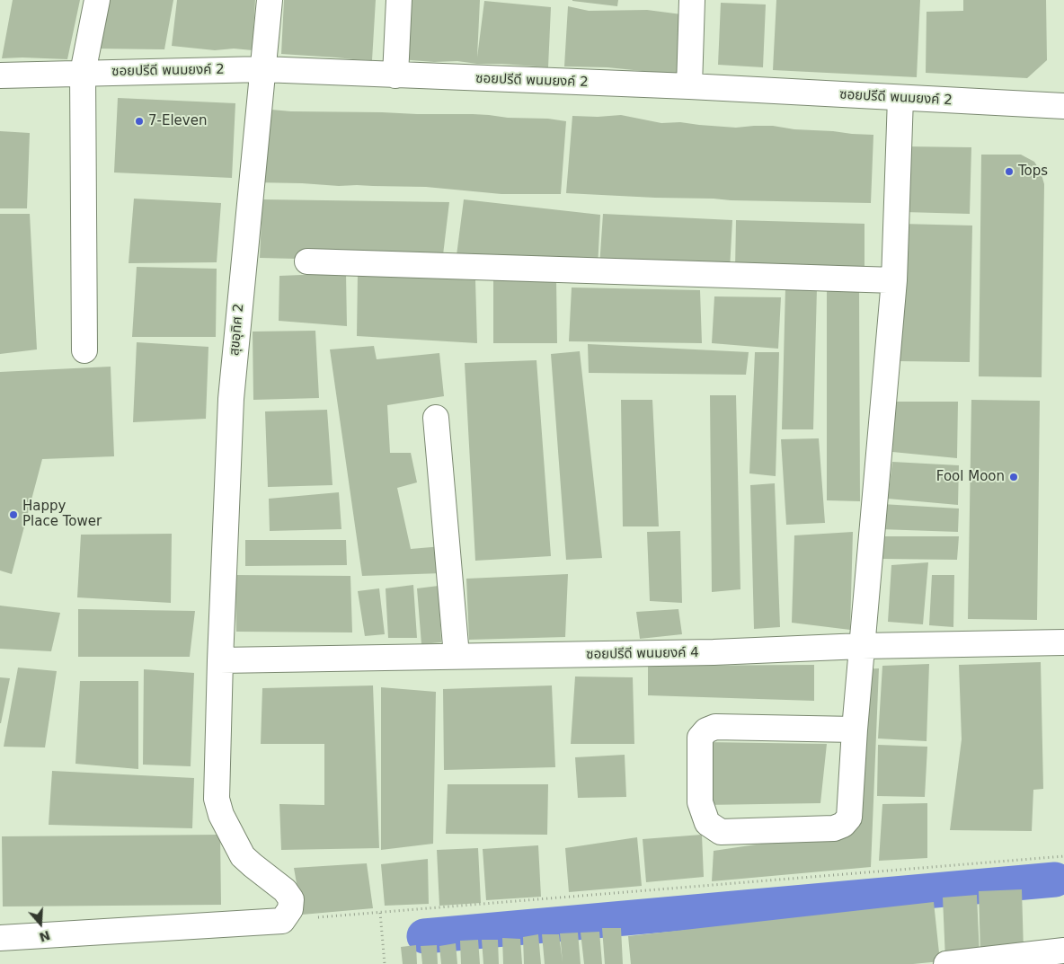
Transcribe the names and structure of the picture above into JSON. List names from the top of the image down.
{
  "streets": {
    "street": ["ซอยปรีดี พนมยงค์ 2", "สุขอุทิศ 2", "ซอยปรีดี พนมยงค์ 4"]
  },
  "crossings": [
    ["ซอยปรีดี พนมยงค์ 2", "สุขอุทิศ 2"],
    ["สุขอุทิศ 2", "ซอยปรีดี พนมยงค์ 4"]
  ],
  "places": [
    "7-Eleven",
    "Tops",
    "Fool Moon",
    "Happy Place Tower"
  ],
  "north": "bottom"
}
